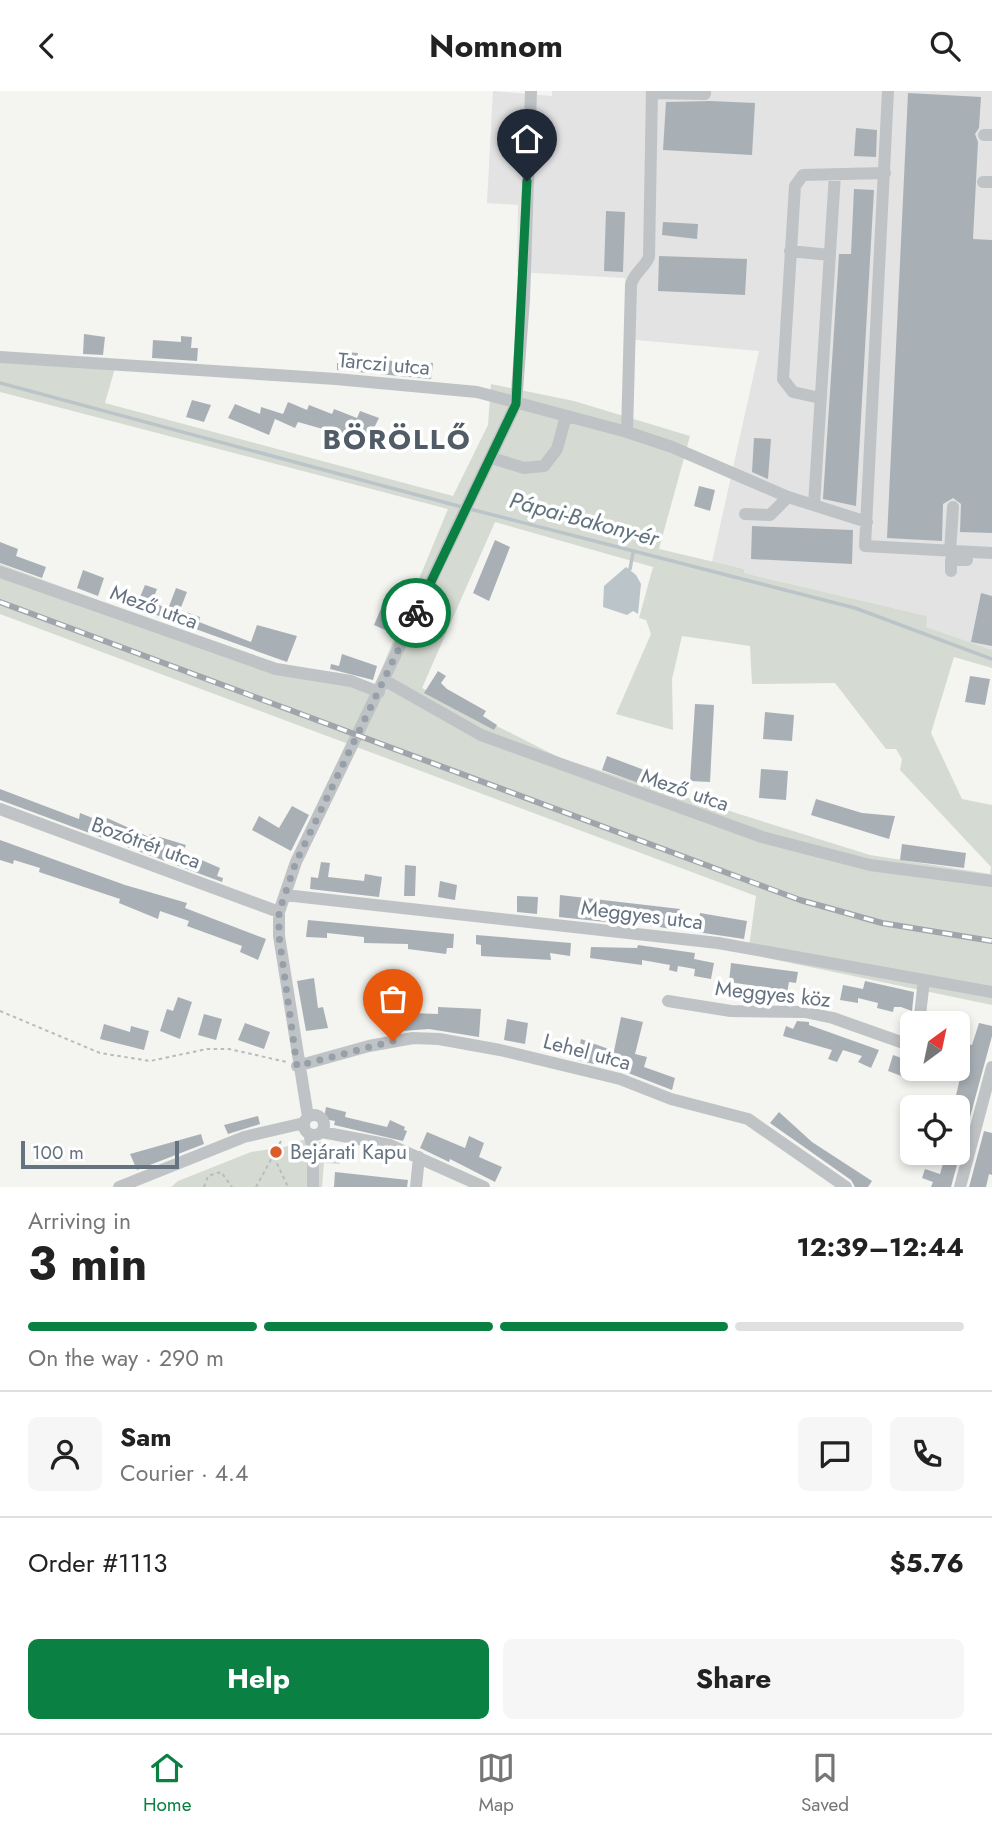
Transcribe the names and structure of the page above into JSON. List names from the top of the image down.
{
  "streets": {
    "street": [
      "Tarczi utca",
      "Mező utca",
      "Bozótrét utca",
      "Meggyes utca",
      "Meggyes köz",
      "Lehel utca"
    ]
  },
  "districts": ["BÖRÖLLŐ"],
  "water": ["Pápai-Bakony-ér"],
  "places": ["Bejárati Kapu"],
  "scale_bar": "100 m",
  "north": "top right",
  "page": {
    "header": "Nomnom",
    "scale": "100 m",
    "heading": ["3 min", "Arriving in", "12:39–12:44"],
    "panel": [
      "Sam",
      "Courier · 4.4",
      "Order #1113",
      "$5.76"
    ],
    "bar": "On the way · 290 m",
    "buttons": ["Help", "Share"],
    "tabs": ["Home", "Map", "Saved"]
  }
}
